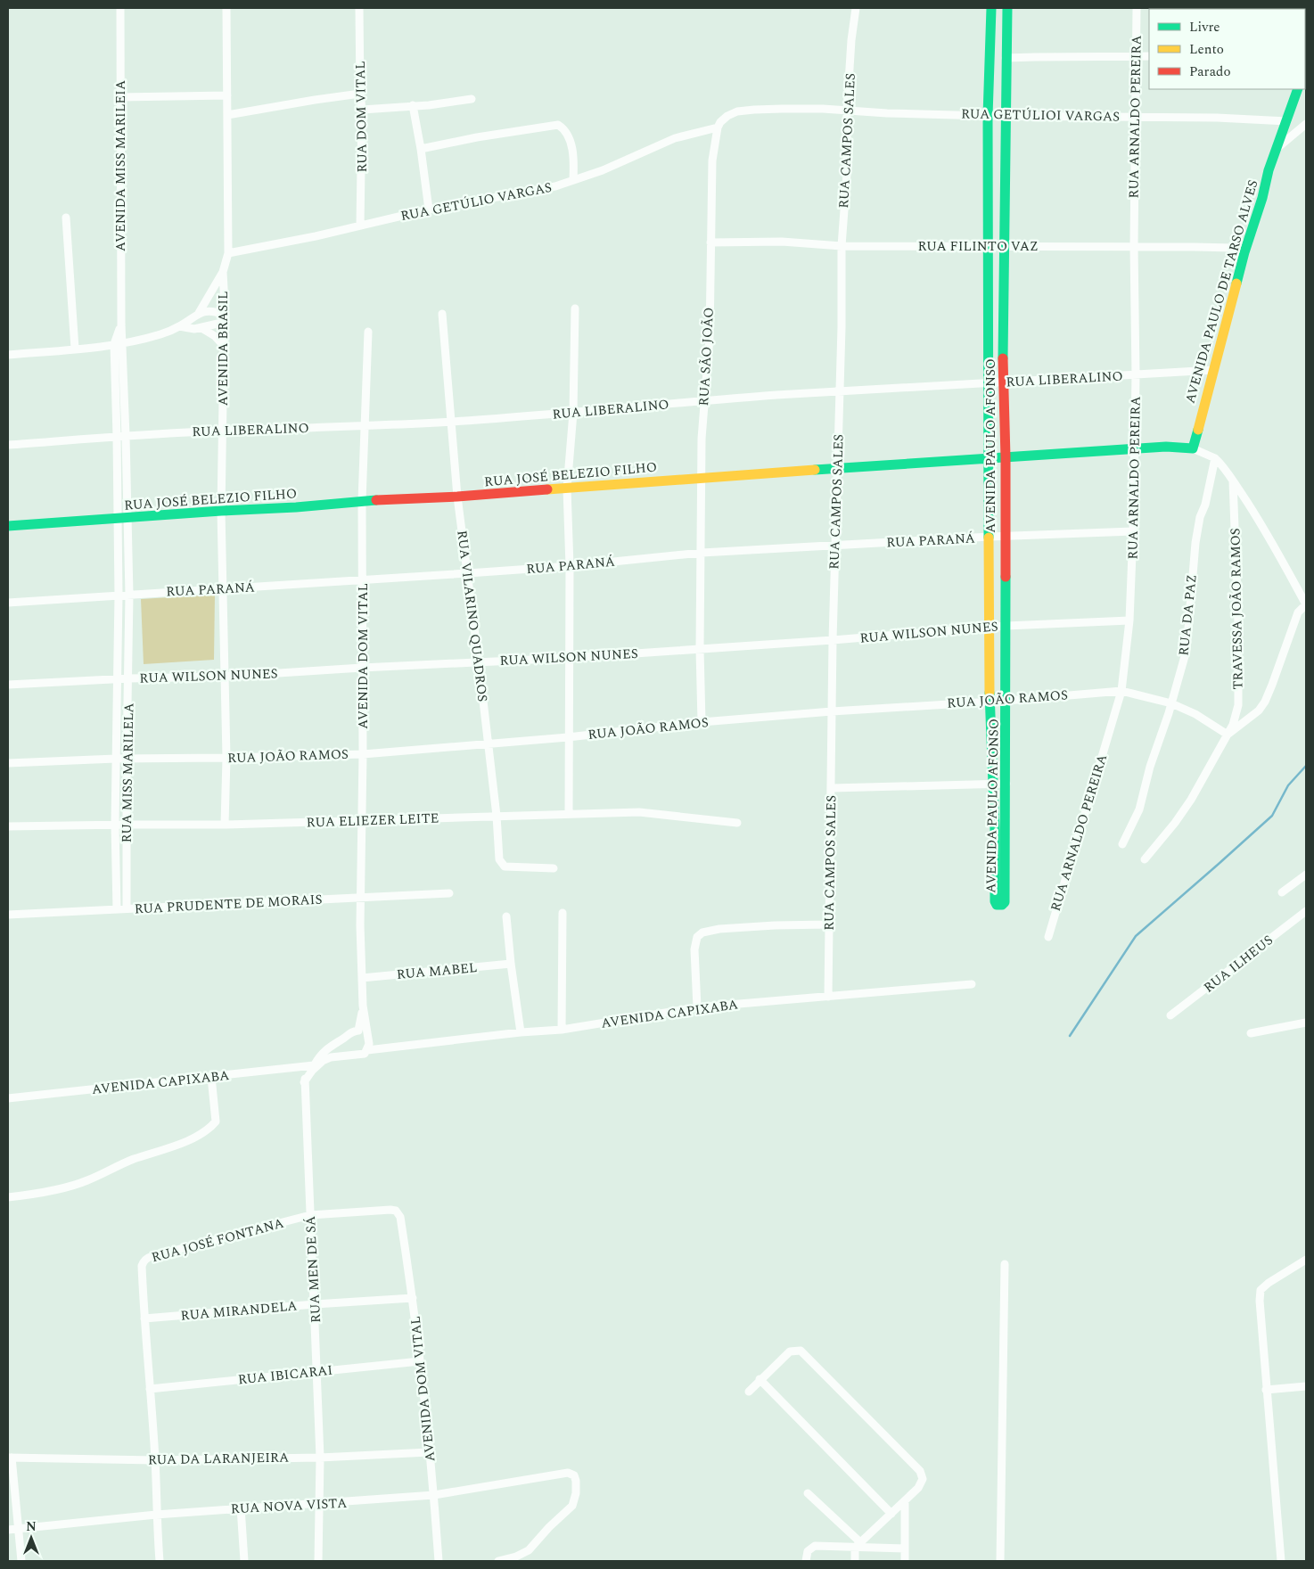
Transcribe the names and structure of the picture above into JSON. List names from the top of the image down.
{
  "streets": {
    "street": [
      "RUA GETÚLIOI VARGAS",
      "RUA DOM VITAL",
      "RUA ARNALDO PEREIRA",
      "RUA CAMPOS SALES",
      "AVENIDA MISS MARILEIA",
      "RUA GETÚLIO VARGAS",
      "RUA FILINTO VAZ",
      "AVENIDA PAULO DE TARSO ALVES",
      "AVENIDA BRASIL",
      "RUA SÃO JOÃO",
      "RUA LIBERALINO",
      "AVENIDA PAULO AFONSO",
      "RUA JOSÉ BELEZIO FILHO",
      "RUA PARANÁ",
      "TRAVESSA JOÃO RAMOS",
      "RUA DA PAZ",
      "RUA VILARINO QUADROS",
      "RUA WILSON NUNES",
      "AVENIDA DOM VITAL",
      "RUA JOÃO RAMOS",
      "RUA MISS MARILELA",
      "RUA ELIEZER LEITE",
      "RUA PRUDENTE DE MORAIS",
      "RUA ILHEUS",
      "RUA MABEL",
      "AVENIDA CAPIXABA",
      "RUA JOSÉ FONTANA",
      "RUA MEN DE SÁ",
      "RUA MIRANDELA",
      "RUA IBICARAI",
      "RUA DA LARANJEIRA",
      "RUA NOVA VISTA"
    ]
  },
  "crossings": [
    ["RUA GETÚLIOI VARGAS", "RUA ARNALDO PEREIRA"],
    ["RUA GETÚLIOI VARGAS", "RUA CAMPOS SALES"],
    ["RUA GETÚLIOI VARGAS", "AVENIDA PAULO DE TARSO ALVES"],
    ["RUA GETÚLIOI VARGAS", "AVENIDA PAULO AFONSO"],
    ["RUA DOM VITAL", "RUA GETÚLIO VARGAS"],
    ["RUA ARNALDO PEREIRA", "RUA FILINTO VAZ"],
    ["RUA ARNALDO PEREIRA", "RUA LIBERALINO"],
    ["RUA ARNALDO PEREIRA", "RUA JOSÉ BELEZIO FILHO"],
    ["RUA ARNALDO PEREIRA", "RUA PARANÁ"],
    ["RUA ARNALDO PEREIRA", "RUA WILSON NUNES"],
    ["RUA ARNALDO PEREIRA", "RUA JOÃO RAMOS"],
    ["RUA CAMPOS SALES", "RUA FILINTO VAZ"],
    ["RUA CAMPOS SALES", "RUA LIBERALINO"],
    ["RUA CAMPOS SALES", "RUA JOSÉ BELEZIO FILHO"],
    ["RUA CAMPOS SALES", "RUA PARANÁ"],
    ["RUA CAMPOS SALES", "RUA WILSON NUNES"],
    ["RUA CAMPOS SALES", "RUA JOÃO RAMOS"],
    ["RUA CAMPOS SALES", "AVENIDA CAPIXABA"],
    ["AVENIDA MISS MARILEIA", "RUA MISS MARILELA"],
    ["RUA GETÚLIO VARGAS", "AVENIDA BRASIL"],
    ["RUA GETÚLIO VARGAS", "RUA SÃO JOÃO"],
    ["RUA FILINTO VAZ", "AVENIDA PAULO DE TARSO ALVES"],
    ["RUA FILINTO VAZ", "RUA SÃO JOÃO"],
    ["RUA FILINTO VAZ", "AVENIDA PAULO AFONSO"],
    ["AVENIDA PAULO DE TARSO ALVES", "RUA LIBERALINO"],
    ["AVENIDA BRASIL", "RUA LIBERALINO"],
    ["AVENIDA BRASIL", "RUA JOSÉ BELEZIO FILHO"],
    ["AVENIDA BRASIL", "RUA PARANÁ"],
    ["AVENIDA BRASIL", "RUA WILSON NUNES"],
    ["AVENIDA BRASIL", "RUA JOÃO RAMOS"],
    ["AVENIDA BRASIL", "RUA ELIEZER LEITE"],
    ["RUA SÃO JOÃO", "RUA LIBERALINO"],
    ["RUA SÃO JOÃO", "RUA JOSÉ BELEZIO FILHO"],
    ["RUA SÃO JOÃO", "RUA PARANÁ"],
    ["RUA SÃO JOÃO", "RUA WILSON NUNES"],
    ["RUA SÃO JOÃO", "RUA JOÃO RAMOS"],
    ["RUA LIBERALINO", "AVENIDA PAULO AFONSO"],
    ["RUA LIBERALINO", "RUA VILARINO QUADROS"],
    ["RUA LIBERALINO", "AVENIDA DOM VITAL"],
    ["RUA LIBERALINO", "RUA MISS MARILELA"],
    ["AVENIDA PAULO AFONSO", "RUA JOSÉ BELEZIO FILHO"],
    ["AVENIDA PAULO AFONSO", "RUA PARANÁ"],
    ["AVENIDA PAULO AFONSO", "RUA WILSON NUNES"],
    ["AVENIDA PAULO AFONSO", "RUA JOÃO RAMOS"],
    ["RUA JOSÉ BELEZIO FILHO", "RUA VILARINO QUADROS"],
    ["RUA JOSÉ BELEZIO FILHO", "AVENIDA DOM VITAL"],
    ["RUA JOSÉ BELEZIO FILHO", "RUA MISS MARILELA"],
    ["RUA PARANÁ", "RUA VILARINO QUADROS"],
    ["RUA PARANÁ", "AVENIDA DOM VITAL"],
    ["RUA PARANÁ", "RUA MISS MARILELA"],
    ["TRAVESSA JOÃO RAMOS", "RUA JOÃO RAMOS"],
    ["RUA DA PAZ", "RUA JOÃO RAMOS"],
    ["RUA VILARINO QUADROS", "RUA WILSON NUNES"],
    ["RUA VILARINO QUADROS", "RUA JOÃO RAMOS"],
    ["RUA VILARINO QUADROS", "RUA ELIEZER LEITE"],
    ["RUA WILSON NUNES", "AVENIDA DOM VITAL"],
    ["RUA WILSON NUNES", "RUA MISS MARILELA"],
    ["AVENIDA DOM VITAL", "RUA JOÃO RAMOS"],
    ["AVENIDA DOM VITAL", "RUA ELIEZER LEITE"],
    ["AVENIDA DOM VITAL", "RUA PRUDENTE DE MORAIS"],
    ["AVENIDA DOM VITAL", "RUA MABEL"],
    ["AVENIDA DOM VITAL", "AVENIDA CAPIXABA"],
    ["AVENIDA DOM VITAL", "RUA JOSÉ FONTANA"],
    ["AVENIDA DOM VITAL", "RUA MIRANDELA"],
    ["AVENIDA DOM VITAL", "RUA IBICARAI"],
    ["AVENIDA DOM VITAL", "RUA DA LARANJEIRA"],
    ["AVENIDA DOM VITAL", "RUA NOVA VISTA"],
    ["RUA JOÃO RAMOS", "RUA MISS MARILELA"],
    ["RUA MISS MARILELA", "RUA ELIEZER LEITE"],
    ["RUA MISS MARILELA", "RUA PRUDENTE DE MORAIS"],
    ["RUA JOSÉ FONTANA", "RUA MEN DE SÁ"],
    ["RUA JOSÉ FONTANA", "RUA MIRANDELA"],
    ["RUA MEN DE SÁ", "RUA MIRANDELA"],
    ["RUA MEN DE SÁ", "RUA IBICARAI"],
    ["RUA MEN DE SÁ", "RUA DA LARANJEIRA"],
    ["RUA MEN DE SÁ", "RUA NOVA VISTA"]
  ],
  "legend": ["Livre", "Lento", "Parado"],
  "north": "top"
}
